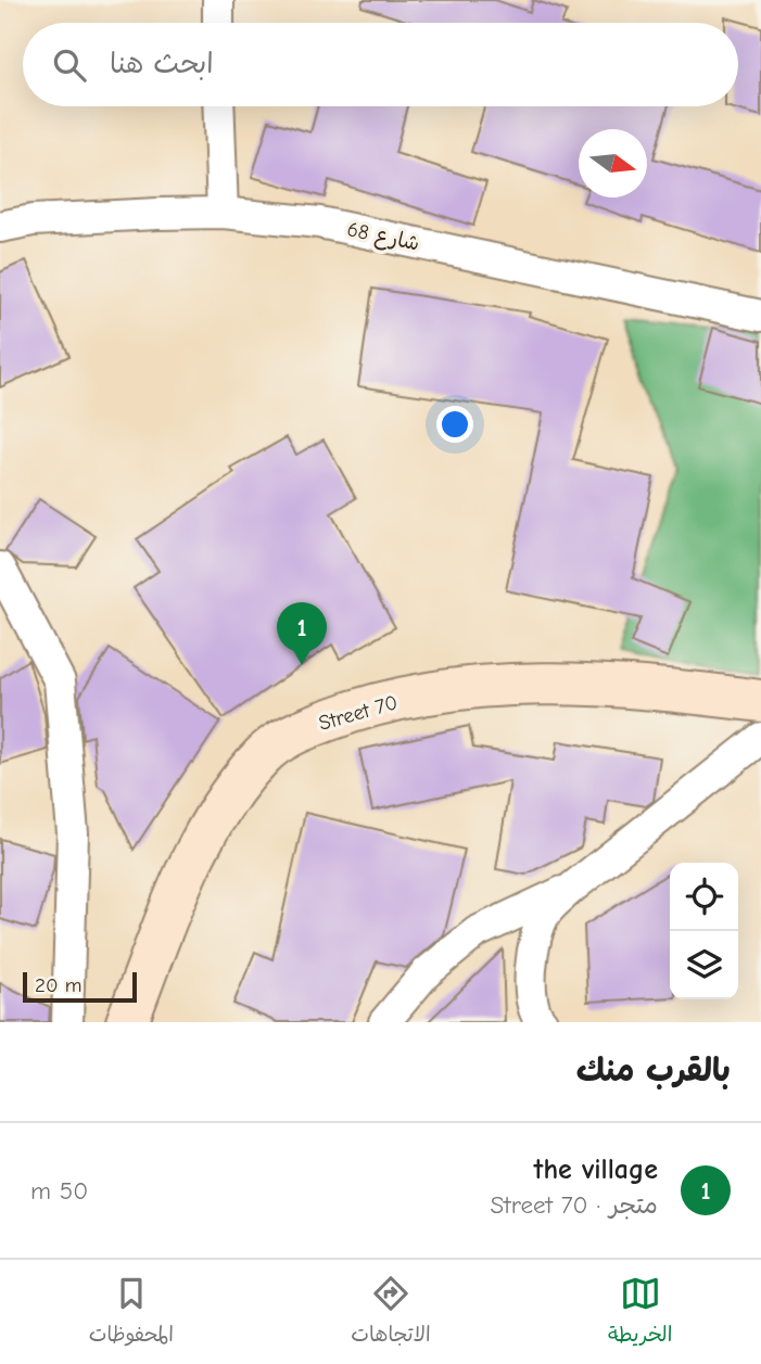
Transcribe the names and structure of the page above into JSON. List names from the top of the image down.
{
  "streets": {
    "street": ["شارع 68", "Street 70"]
  },
  "scale_bar": "20 m",
  "north": "right",
  "page": {
    "search": "ابحث هنا",
    "pins": "1",
    "scale": "20 m",
    "heading": "بالقرب منك",
    "list": [
      {
        "mark": "1",
        "name": "the village",
        "note": "متجر · Street 70",
        "value": "50 m"
      }
    ],
    "nav": ["الخريطة", "الاتجاهات", "المحفوظات"]
  }
}
